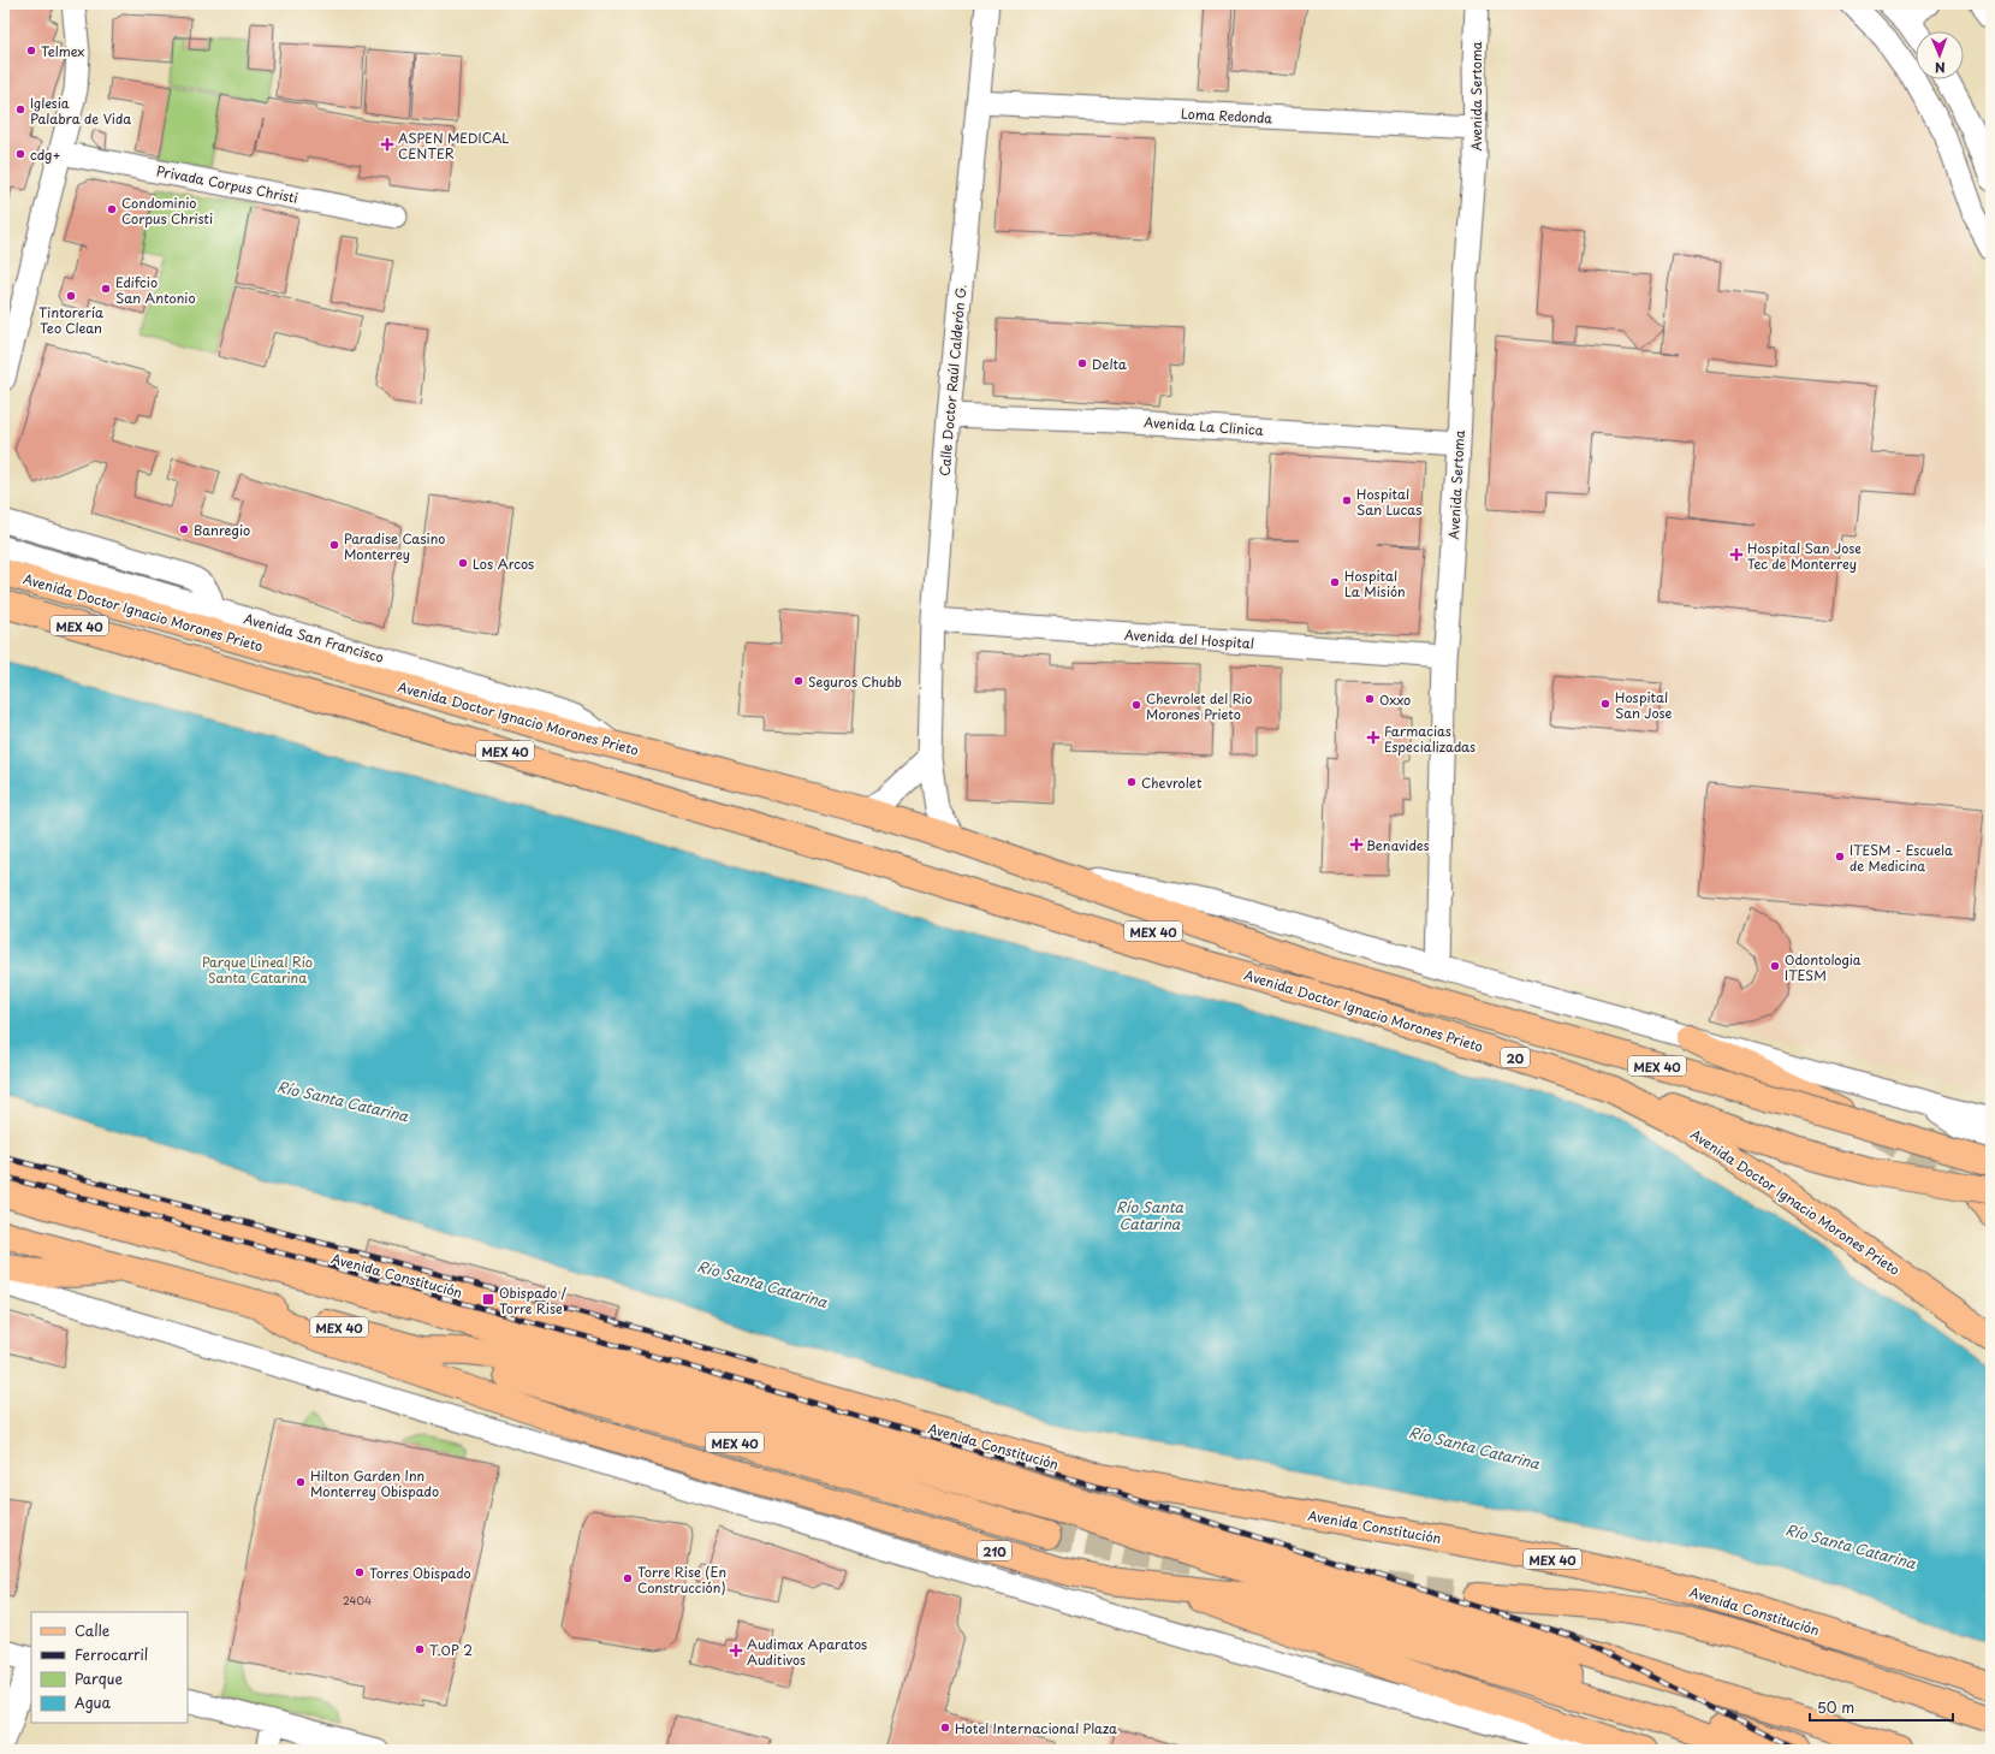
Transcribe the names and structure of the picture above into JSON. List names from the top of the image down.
{
  "streets": {
    "main road": [
      "Avenida Doctor Ignacio Morones Prieto",
      "MEX 40",
      "20",
      "Avenida Constitución",
      "210"
    ],
    "street": [
      "Avenida Sertoma",
      "Loma Redonda",
      "Privada Corpus Christi",
      "Calle Doctor Raúl Calderón G.",
      "Avenida La Clinica",
      "Avenida San Francisco",
      "Avenida del Hospital"
    ]
  },
  "crossings": [
    ["Avenida Sertoma", "Loma Redonda"],
    ["Avenida Sertoma", "Avenida La Clinica"],
    ["Avenida Sertoma", "Avenida del Hospital"],
    ["Loma Redonda", "Calle Doctor Raúl Calderón G."],
    ["Calle Doctor Raúl Calderón G.", "Avenida La Clinica"],
    ["Calle Doctor Raúl Calderón G.", "Avenida Doctor Ignacio Morones Prieto"],
    ["Calle Doctor Raúl Calderón G.", "Avenida del Hospital"],
    ["Avenida Doctor Ignacio Morones Prieto", "MEX 40"],
    ["Avenida Doctor Ignacio Morones Prieto", "Avenida San Francisco"],
    ["MEX 40", "210"]
  ],
  "water": ["Río Santa Catarina"],
  "parks": ["Parque Lineal Río Santa Catarina"],
  "places": {
    "other": [
      "Telmex",
      "Iglesia Palabra de Vida",
      "cdg+",
      "Condominio Corpus Christi",
      "Edifcio San Antonio",
      "Tintorería Teo Clean",
      "Delta",
      "Hospital San Lucas",
      "Banregio",
      "Paradise Casino Monterrey",
      "Los Arcos",
      "Hospital La Misión",
      "Seguros Chubb",
      "Oxxo",
      "Hospital San Jose",
      "Chevrolet del Rio Morones Prieto",
      "Chevrolet",
      "ITESM - Escuela de Medicina",
      "Odontologia ITESM",
      "Hilton Garden Inn Monterrey Obispado",
      "Torres Obispado",
      "Torre Rise (En Construcción)",
      "T.OP 2",
      "Hotel Internacional Plaza"
    ],
    "health": [
      "ASPEN MEDICAL CENTER",
      "Hospital San Jose Tec de Monterrey",
      "Farmacias Especializadas",
      "Benavides",
      "Audimax Aparatos Auditivos"
    ],
    "transit": ["Obispado / Torre Rise"]
  },
  "house_numbers": ["2404"],
  "legend": [
    "Calle",
    "Ferrocarril",
    "Parque",
    "Agua"
  ],
  "scale_bar": "50 m",
  "north": "bottom"
}
